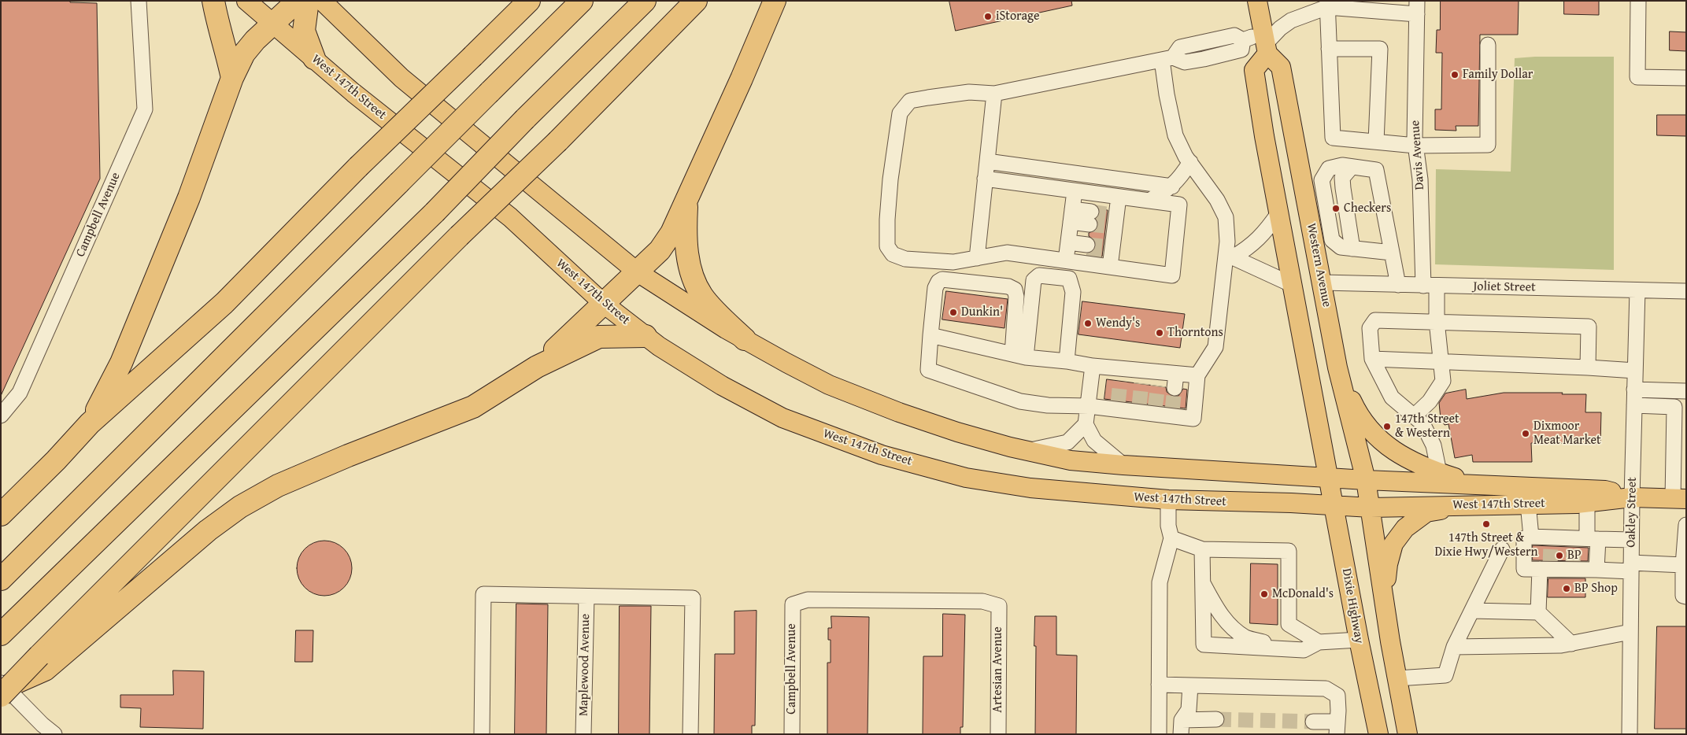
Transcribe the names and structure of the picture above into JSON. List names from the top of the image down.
{
  "streets": {
    "main road": ["West 147th Street", "Western Avenue", "Dixie Highway"],
    "street": [
      "Davis Avenue",
      "Campbell Avenue",
      "Joliet Street",
      "Oakley Street",
      "Maplewood Avenue",
      "Artesian Avenue"
    ]
  },
  "crossings": [
    ["West 147th Street", "Western Avenue"],
    ["West 147th Street", "Oakley Street"],
    ["West 147th Street", "Dixie Highway"],
    ["Davis Avenue", "Joliet Street"],
    ["Campbell Avenue", "Artesian Avenue"],
    ["Western Avenue", "Joliet Street"],
    ["Joliet Street", "Oakley Street"]
  ],
  "places": [
    "iStorage",
    "Family Dollar",
    "Checkers",
    "Dunkin'",
    "Wendy's",
    "Thorntons",
    "147th Street & Western",
    "Dixmoor Meat Market",
    "147th Street & Dixie Hwy/Western",
    "BP",
    "BP Shop",
    "McDonald's"
  ]
}
